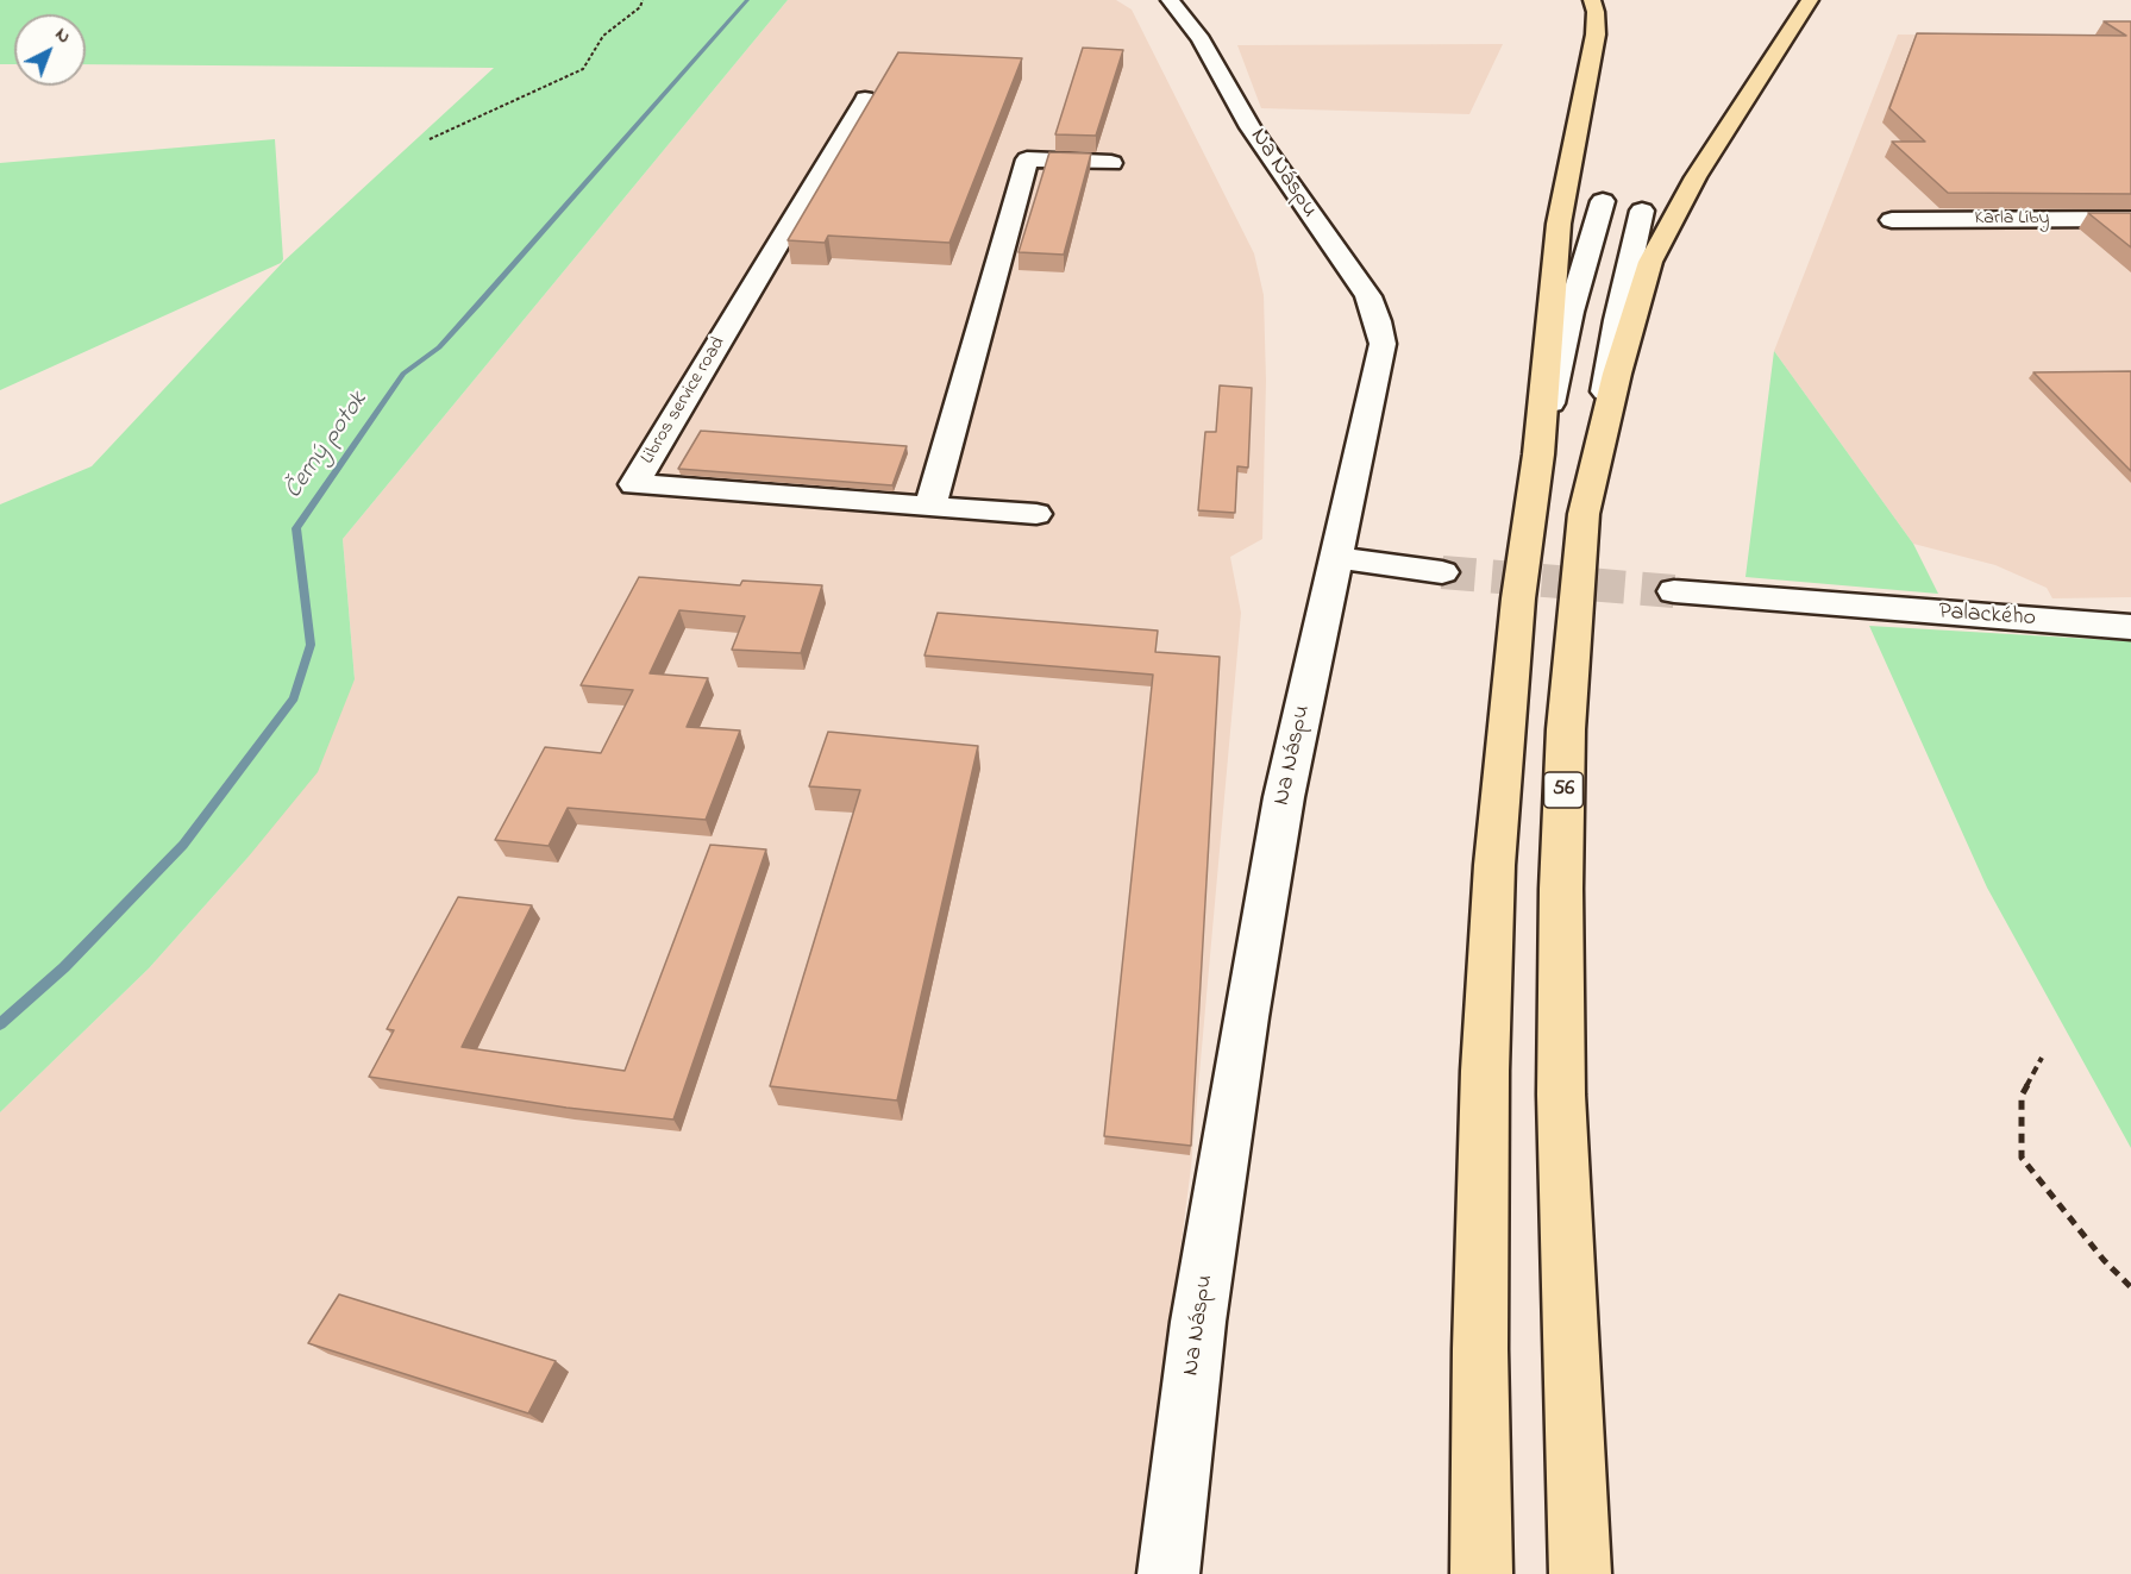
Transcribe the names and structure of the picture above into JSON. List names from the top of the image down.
{
  "streets": {
    "highway": ["56"],
    "street": [
      "Na Náspu",
      "Karla Líby",
      "Libros service road",
      "Palackého"
    ]
  },
  "water": ["Černý potok"],
  "north": "top right"
}
